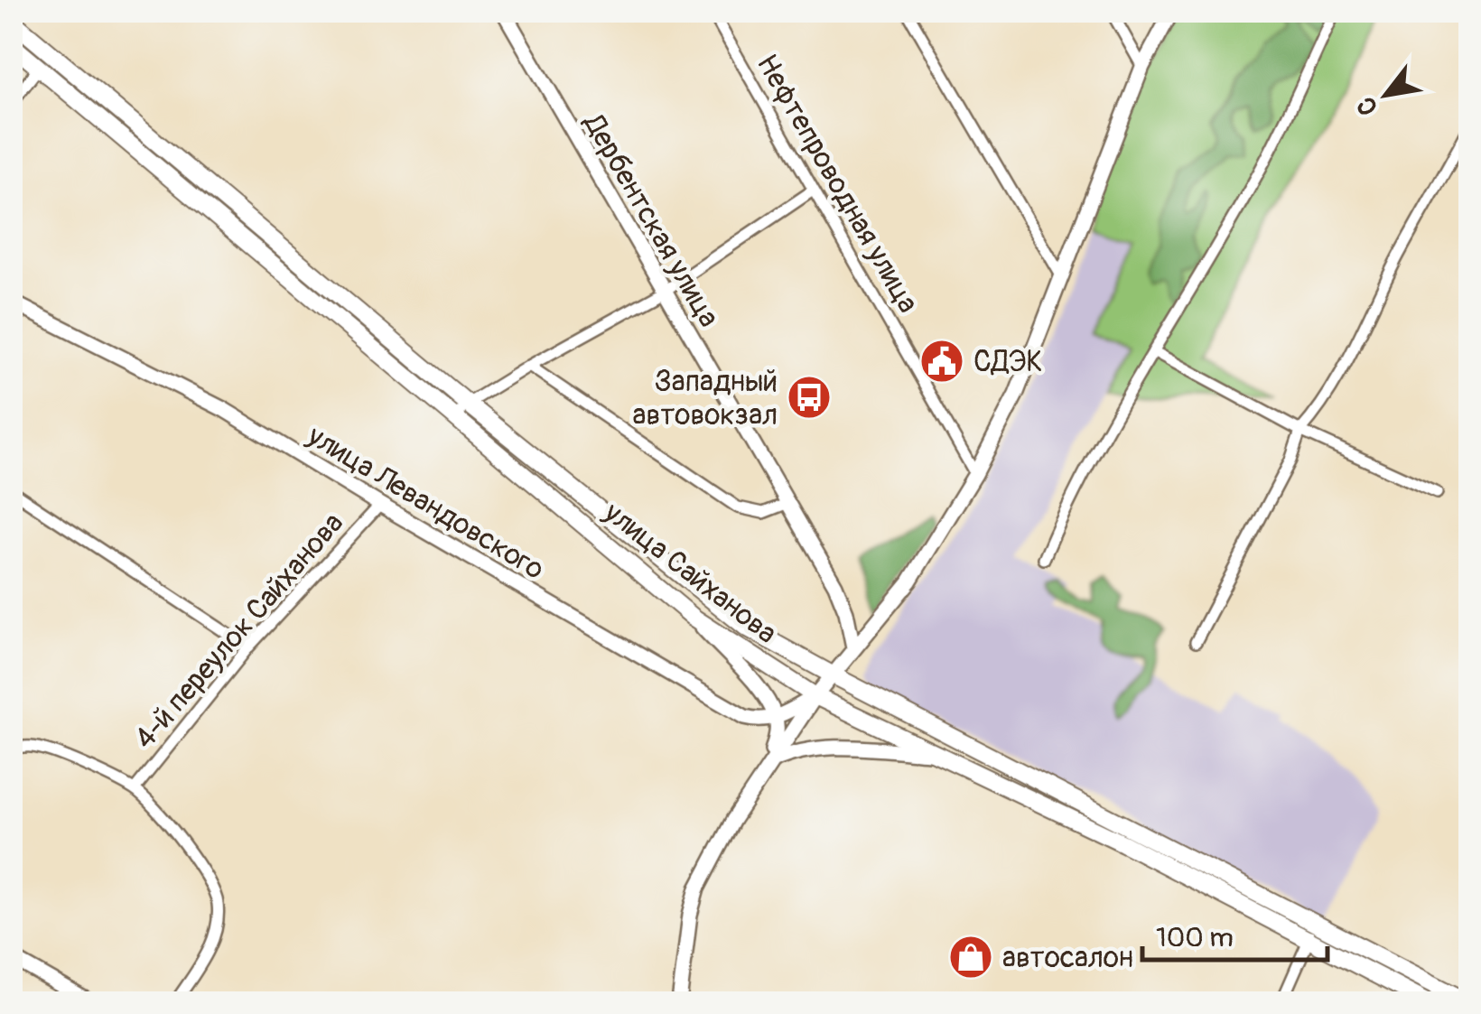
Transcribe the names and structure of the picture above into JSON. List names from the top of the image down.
{
  "streets": {
    "main road": ["улица Сайханова"],
    "street": [
      "Нефтепроводная улица",
      "Дербентская улица",
      "улица Левандовского",
      "4-й переулок Сайханова"
    ]
  },
  "crossings": [
    ["улица Левандовского", "4-й переулок Сайханова"]
  ],
  "places": {
    "public building": ["СДЭК"],
    "bus stop": ["Западный автовокзал"],
    "shop": ["автосалон"]
  },
  "scale_bar": "100 m",
  "north": "bottom left"
}
